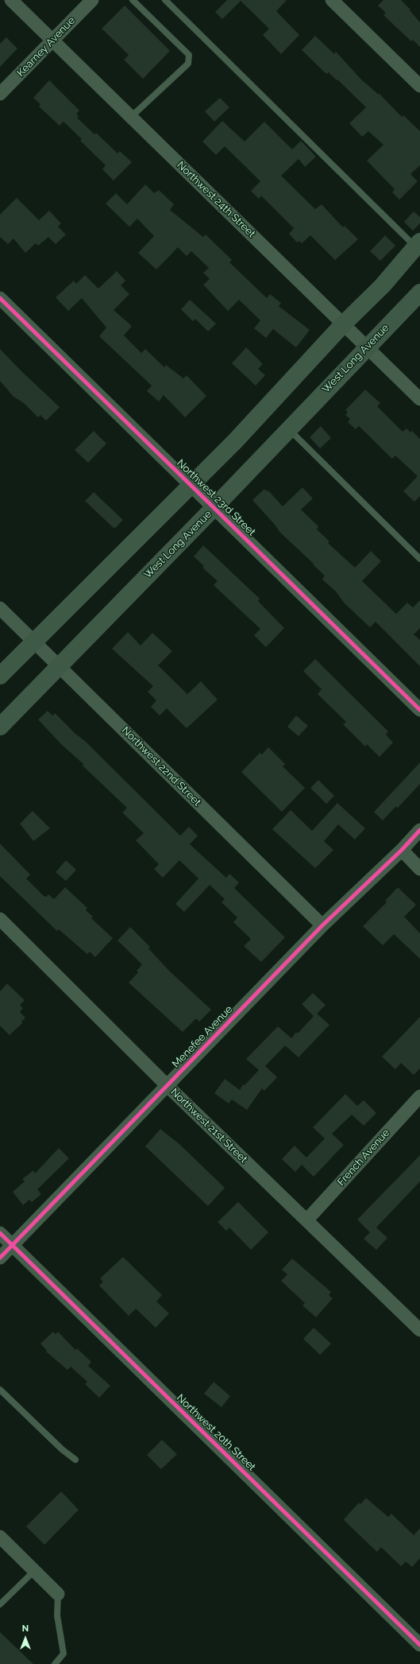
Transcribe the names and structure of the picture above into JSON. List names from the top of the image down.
{
  "streets": {
    "main road": ["West Long Avenue"],
    "street": [
      "Kearney Avenue",
      "Northwest 24th Street",
      "Northwest 23rd Street",
      "Northwest 22nd Street",
      "Menefee Avenue",
      "Northwest 21st Street",
      "French Avenue",
      "Northwest 20th Street"
    ]
  },
  "crossings": [
    ["Kearney Avenue", "Northwest 24th Street"],
    ["Northwest 24th Street", "West Long Avenue"],
    ["West Long Avenue", "Northwest 23rd Street"],
    ["West Long Avenue", "Northwest 22nd Street"],
    ["Northwest 22nd Street", "Menefee Avenue"],
    ["Menefee Avenue", "Northwest 21st Street"],
    ["Menefee Avenue", "Northwest 20th Street"],
    ["Northwest 21st Street", "French Avenue"]
  ],
  "north": "top"
}
